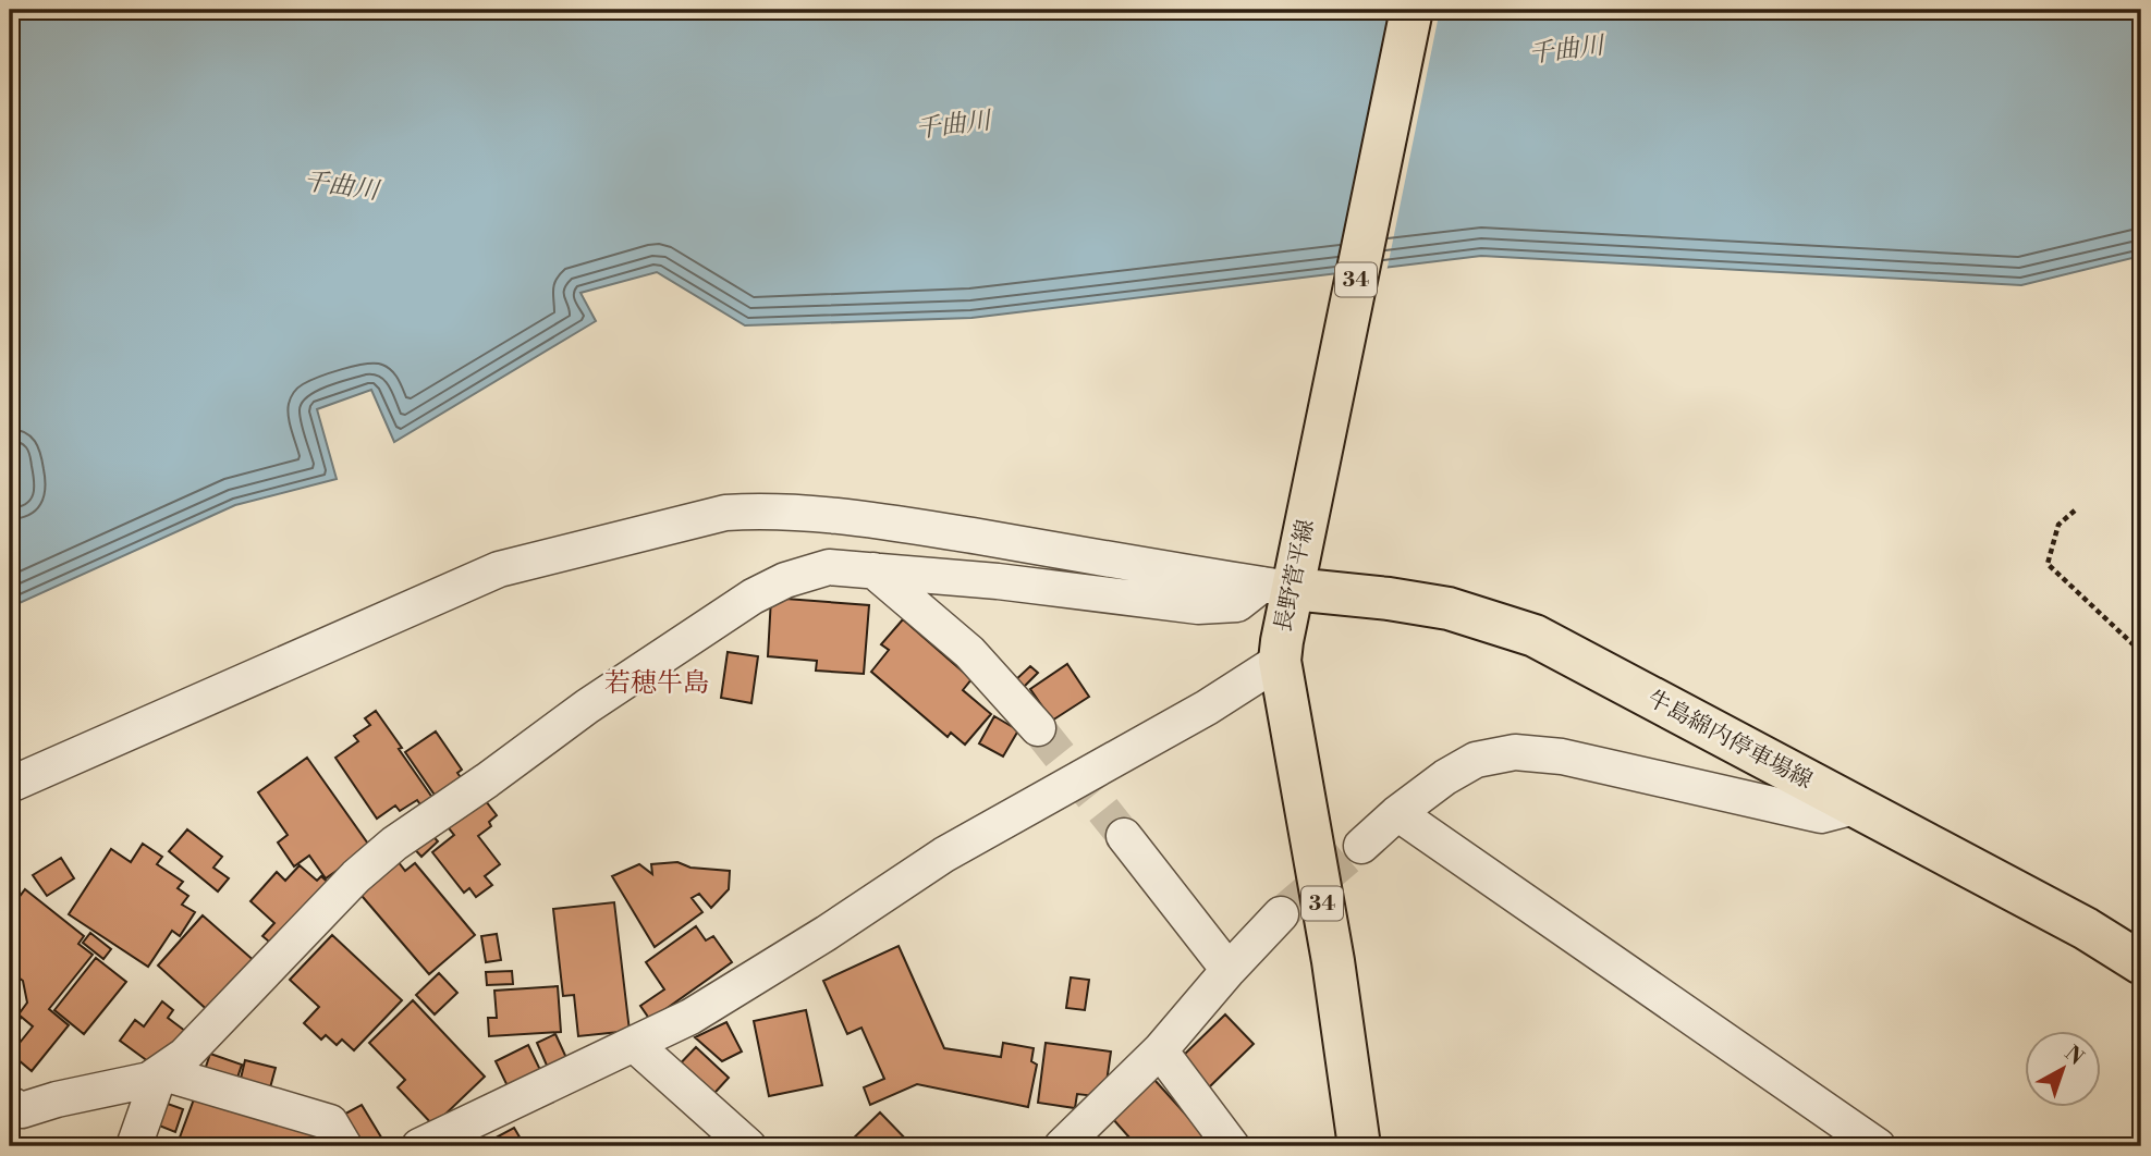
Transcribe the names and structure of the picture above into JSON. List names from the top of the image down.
{
  "streets": {
    "main road": ["34", "長野菅平線", "牛島綿内停車場線"]
  },
  "crossings": [
    ["長野菅平線", "牛島綿内停車場線"]
  ],
  "districts": ["若穂牛島"],
  "water": ["千曲川"],
  "north": "top right"
}
